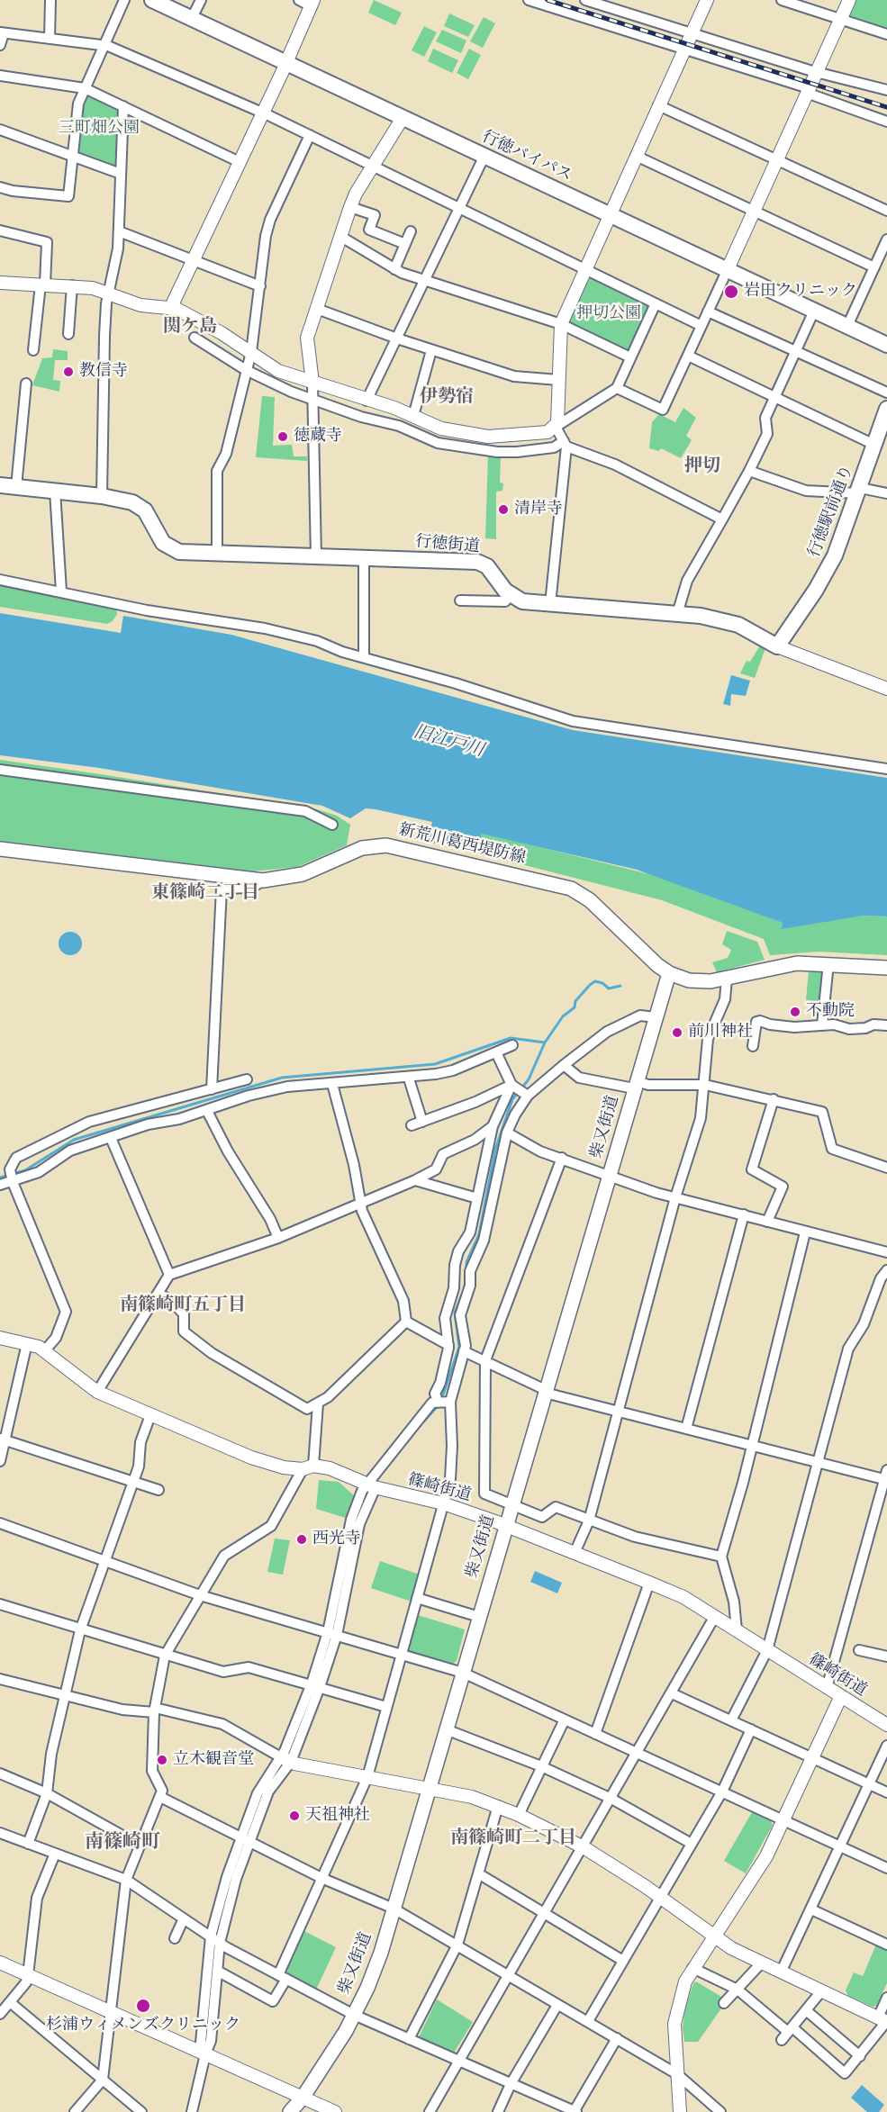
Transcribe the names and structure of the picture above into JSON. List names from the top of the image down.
{
  "streets": {
    "main road": [
      "行徳バイパス",
      "行徳駅前通り",
      "行徳街道",
      "新荒川葛西堤防線",
      "柴又街道"
    ],
    "street": ["篠崎街道"]
  },
  "crossings": [
    ["新荒川葛西堤防線", "柴又街道"],
    ["柴又街道", "篠崎街道"]
  ],
  "districts": [
    "関ケ島",
    "伊勢宿",
    "押切",
    "東篠崎二丁目",
    "南篠崎町五丁目",
    "南篠崎町二丁目",
    "南篠崎町"
  ],
  "water": ["旧江戸川"],
  "parks": ["三町畑公園", "押切公園"],
  "places": [
    "岩田クリニック",
    "教信寺",
    "徳蔵寺",
    "清岸寺",
    "不動院",
    "前川神社",
    "西光寺",
    "立木観音堂",
    "天祖神社",
    "杉浦ウィメンズクリニック"
  ]
}
